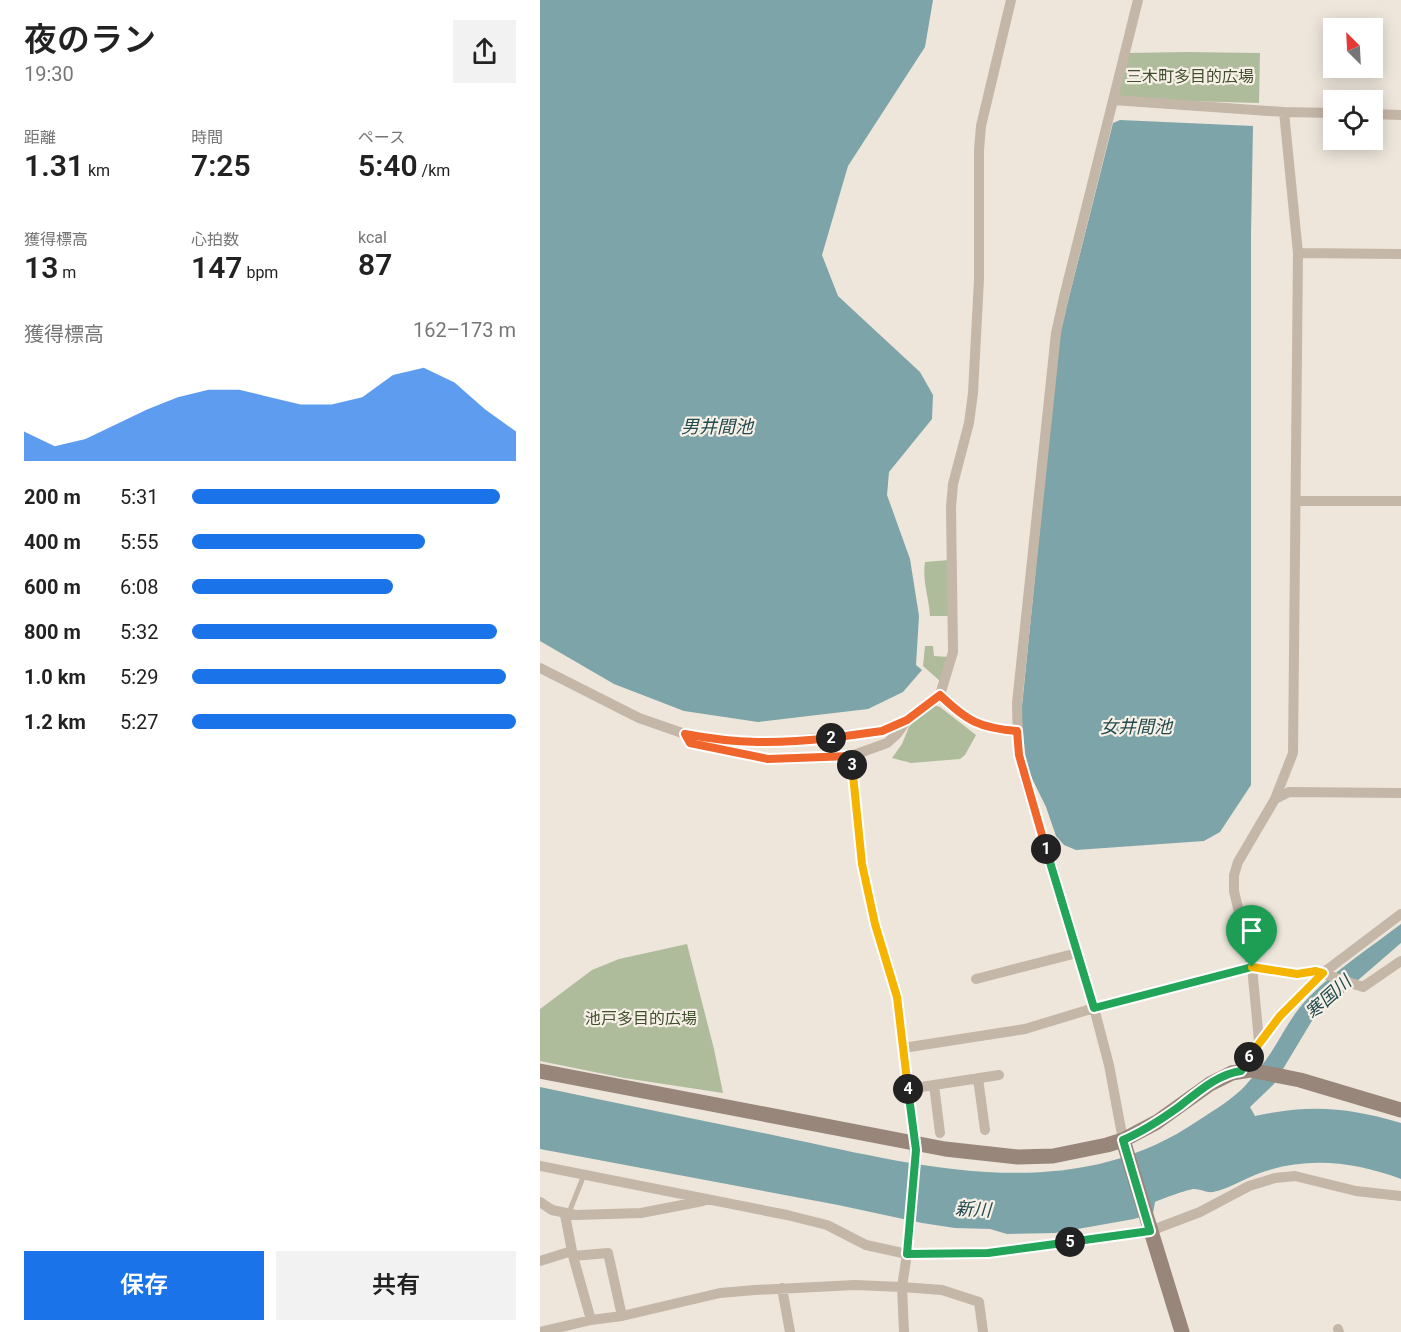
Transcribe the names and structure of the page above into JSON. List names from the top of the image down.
{
  "water": [
    "男井間池",
    "女井間池",
    "寒国川",
    "新川"
  ],
  "parks": ["三木町多目的広場", "池戸多目的広場"],
  "north": "top left",
  "page": {
    "heading": ["夜のラン", "19:30"],
    "stats": [
      ["距離", "1.31 km"],
      ["時間", "7:25"],
      ["ペース", "5:40 /km"],
      ["獲得標高", "13 m"],
      ["心拍数", "147 bpm"],
      ["kcal", "87"]
    ],
    "chart": ["獲得標高", "162–173 m"],
    "list": [
      {
        "name": "200 m",
        "note": "5:31"
      },
      {
        "name": "400 m",
        "note": "5:55"
      },
      {
        "name": "600 m",
        "note": "6:08"
      },
      {
        "name": "800 m",
        "note": "5:32"
      },
      {
        "name": "1.0 km",
        "note": "5:29"
      },
      {
        "name": "1.2 km",
        "note": "5:27"
      }
    ],
    "pins": [
      "2",
      "3",
      "1",
      "6",
      "4",
      "5"
    ],
    "buttons": ["保存", "共有"]
  }
}
